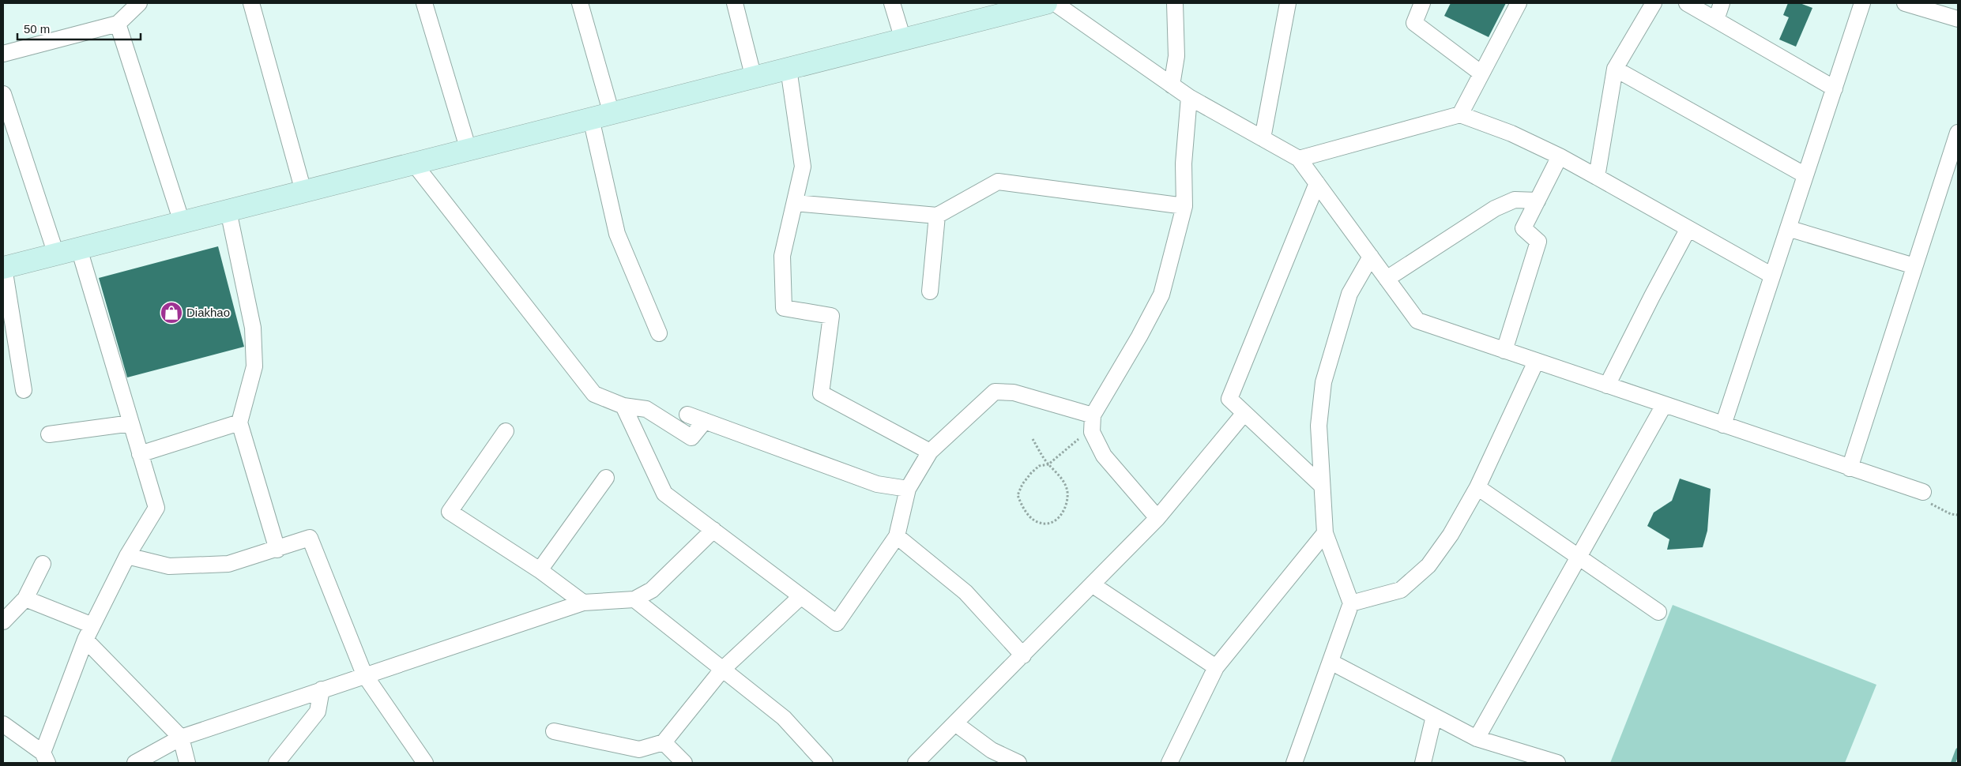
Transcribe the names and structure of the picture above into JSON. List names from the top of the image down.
{
  "places": {
    "shop": ["Diakhao"]
  },
  "scale_bar": "50 m"
}
